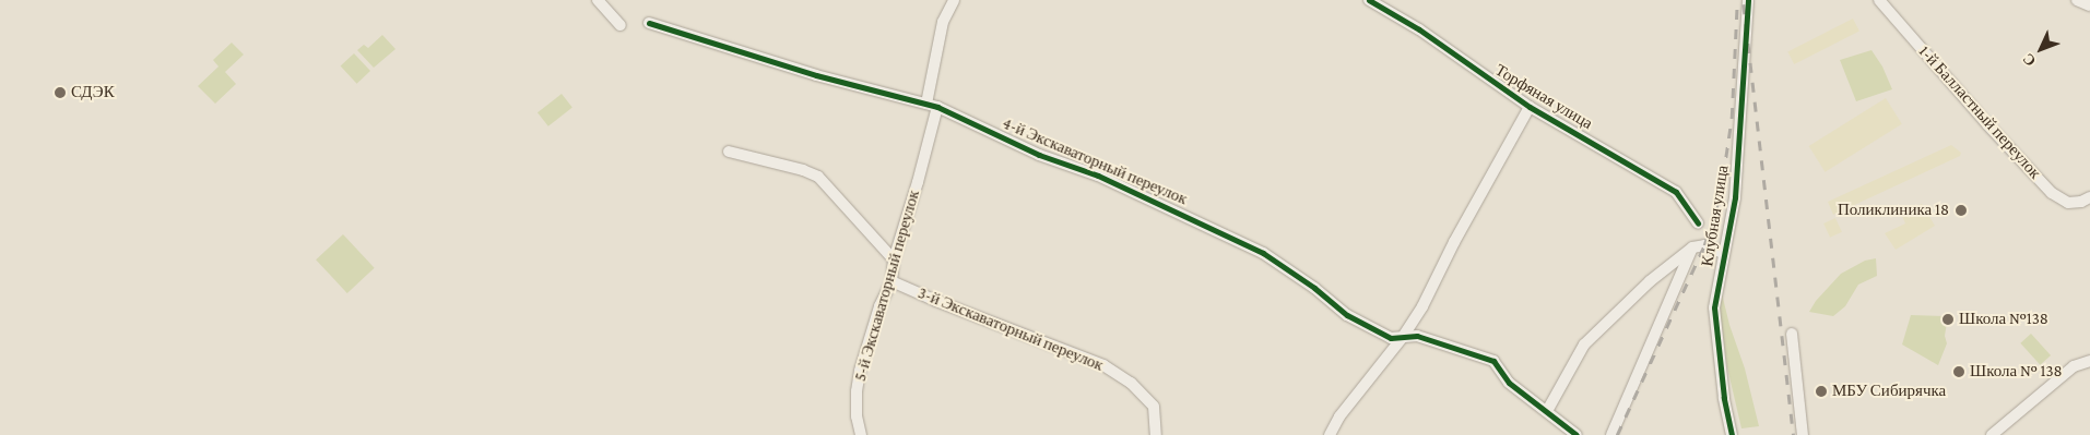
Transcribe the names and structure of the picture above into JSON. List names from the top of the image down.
{
  "streets": {
    "street": [
      "Торфяная улица",
      "1-й Балластный переулок",
      "4-й Экскаваторный переулок",
      "Клубная улица",
      "5-й Экскаваторный переулок",
      "3-й Экскаваторный переулок"
    ]
  },
  "crossings": [
    ["4-й Экскаваторный переулок", "5-й Экскаваторный переулок"],
    ["5-й Экскаваторный переулок", "3-й Экскаваторный переулок"]
  ],
  "places": [
    "СДЭК",
    "Поликлиника 18",
    "Школа №138",
    "Школа № 138",
    "МБУ Сибирячка"
  ],
  "north": "bottom left"
}
